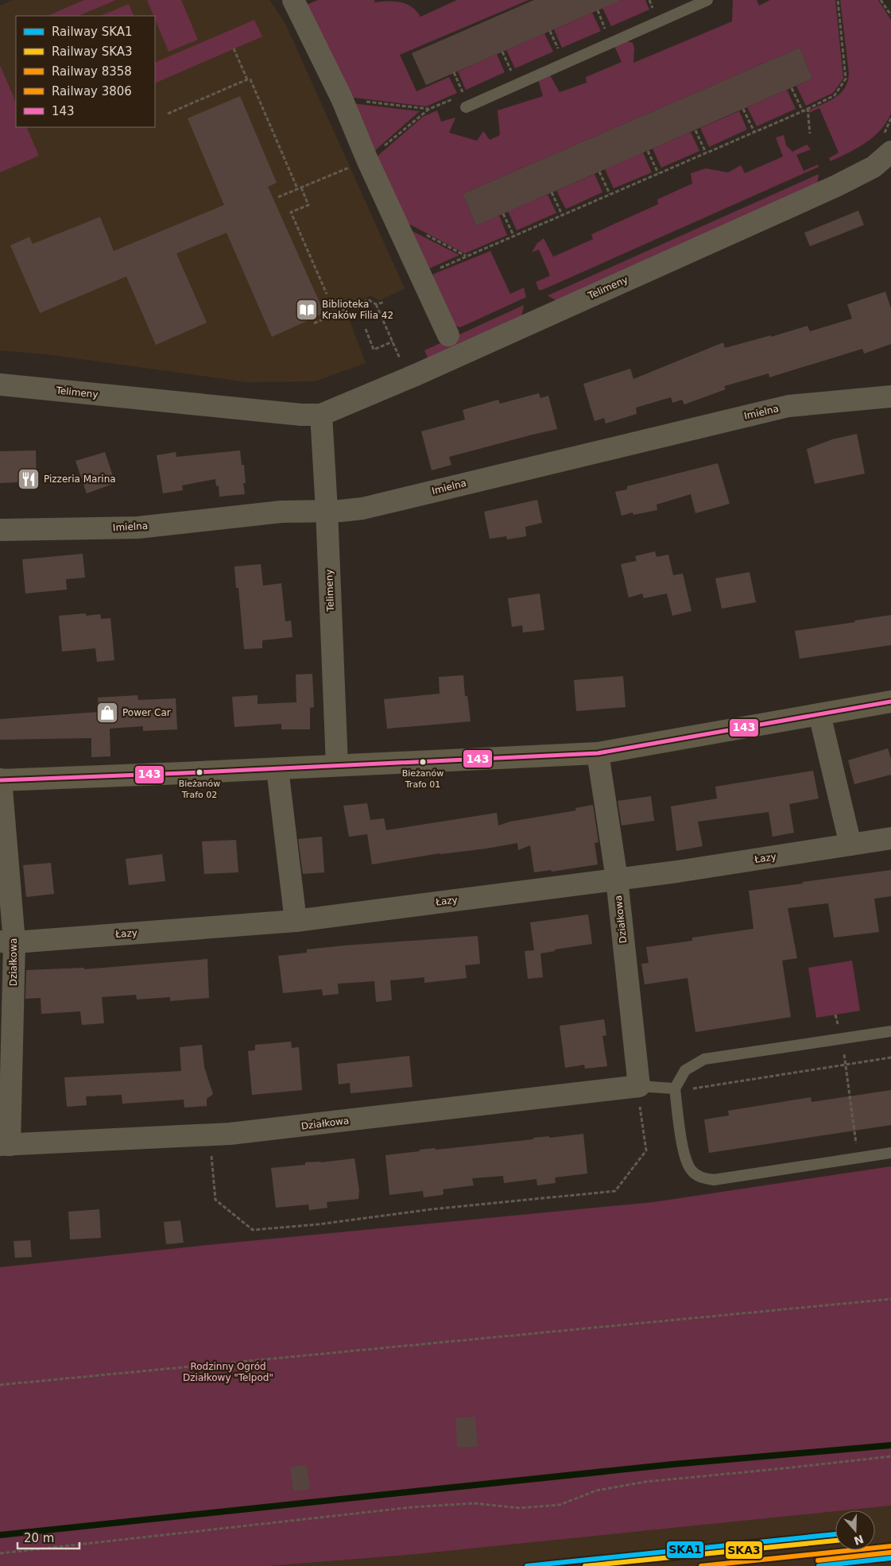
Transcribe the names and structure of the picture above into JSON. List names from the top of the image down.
{
  "streets": {
    "street": [
      "Telimeny",
      "Imielna",
      "Łazy",
      "Działkowa"
    ]
  },
  "crossings": [
    ["Telimeny", "Imielna"],
    ["Łazy", "Działkowa"]
  ],
  "parks": ["Rodzinny Ogród Działkowy \"Telpod\""],
  "places": {
    "library": ["Biblioteka Kraków Filia 42"],
    "restaurant": ["Pizzeria Marina"],
    "shop": ["Power Car"],
    "other": ["Bieżanów Trafo 01", "Bieżanów Trafo 02"]
  },
  "lines": [
    "transit line 143",
    "rail line SKA1",
    "rail line SKA3",
    "rail line 8358",
    "rail line 3806"
  ],
  "legend": [
    "Railway SKA1",
    "Railway SKA3",
    "Railway 8358",
    "Railway 3806",
    "143"
  ],
  "scale_bar": "20 m",
  "north": "bottom"
}
